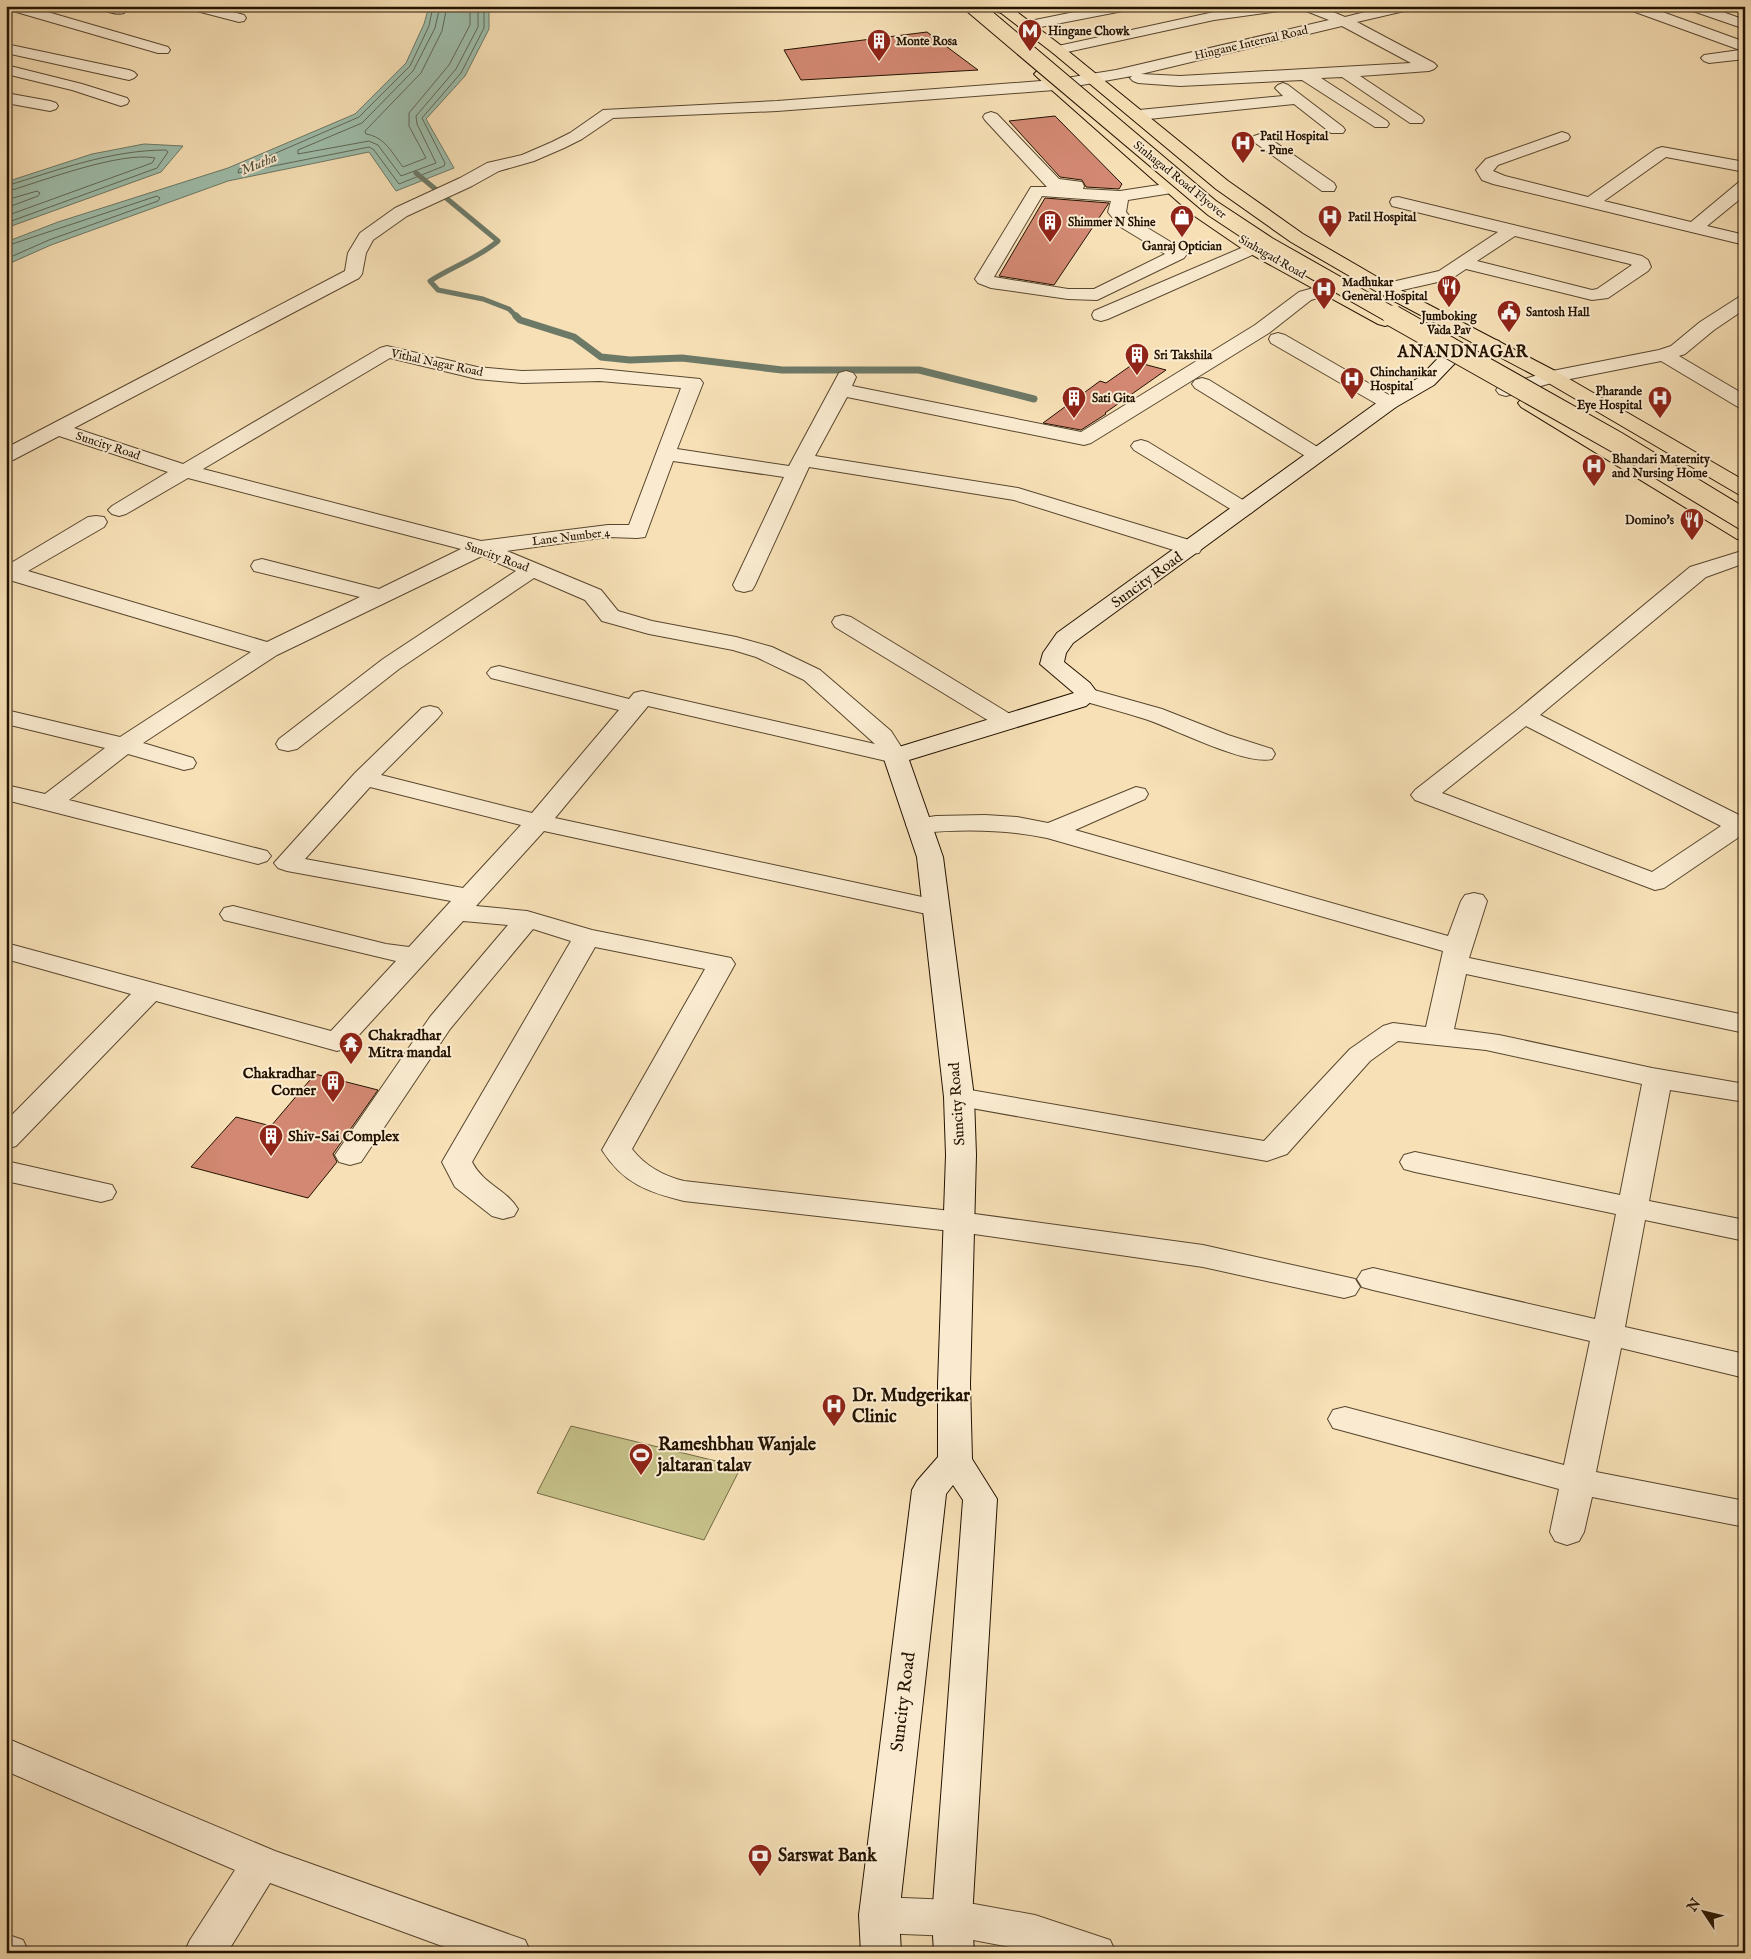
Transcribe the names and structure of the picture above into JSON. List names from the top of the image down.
{
  "streets": {
    "main road": ["Sinhagad Road Flyover", "Sinhagad Road"],
    "street": [
      "Hingane Internal Road",
      "Vithal Nagar Road",
      "Suncity Road",
      "Lane Number 4"
    ]
  },
  "crossings": [
    ["Hingane Internal Road", "Sinhagad Road"],
    ["Hingane Internal Road", "Suncity Road"],
    ["Sinhagad Road Flyover", "Sinhagad Road"],
    ["Sinhagad Road", "Suncity Road"],
    ["Vithal Nagar Road", "Suncity Road"],
    ["Vithal Nagar Road", "Lane Number 4"],
    ["Suncity Road", "Lane Number 4"]
  ],
  "districts": ["ANANDNAGAR"],
  "water": ["Mutha"],
  "places": {
    "metro station": ["Hingane Chowk"],
    "building": [
      "Monte Rosa",
      "Shimmer N Shine",
      "Sri Takshila",
      "Sati Gita",
      "Chakradhar Corner",
      "Shiv-Sai Complex"
    ],
    "hospital": [
      "Patil Hospital - Pune",
      "Patil Hospital",
      "Madhukar General Hospital",
      "Chinchanikar Hospital",
      "Pharande Eye Hospital",
      "Bhandari Maternity and Nursing Home",
      "Dr. Mudgerikar Clinic"
    ],
    "shop": ["Ganraj Optician"],
    "restaurant": ["Jumboking Vada Pav", "Domino's"],
    "public building": ["Santosh Hall"],
    "temple": ["Chakradhar Mitra mandal"],
    "sports": ["Rameshbhau Wanjale jaltaran talav"],
    "bank": ["Sarswat Bank"]
  },
  "north": "top left"
}
